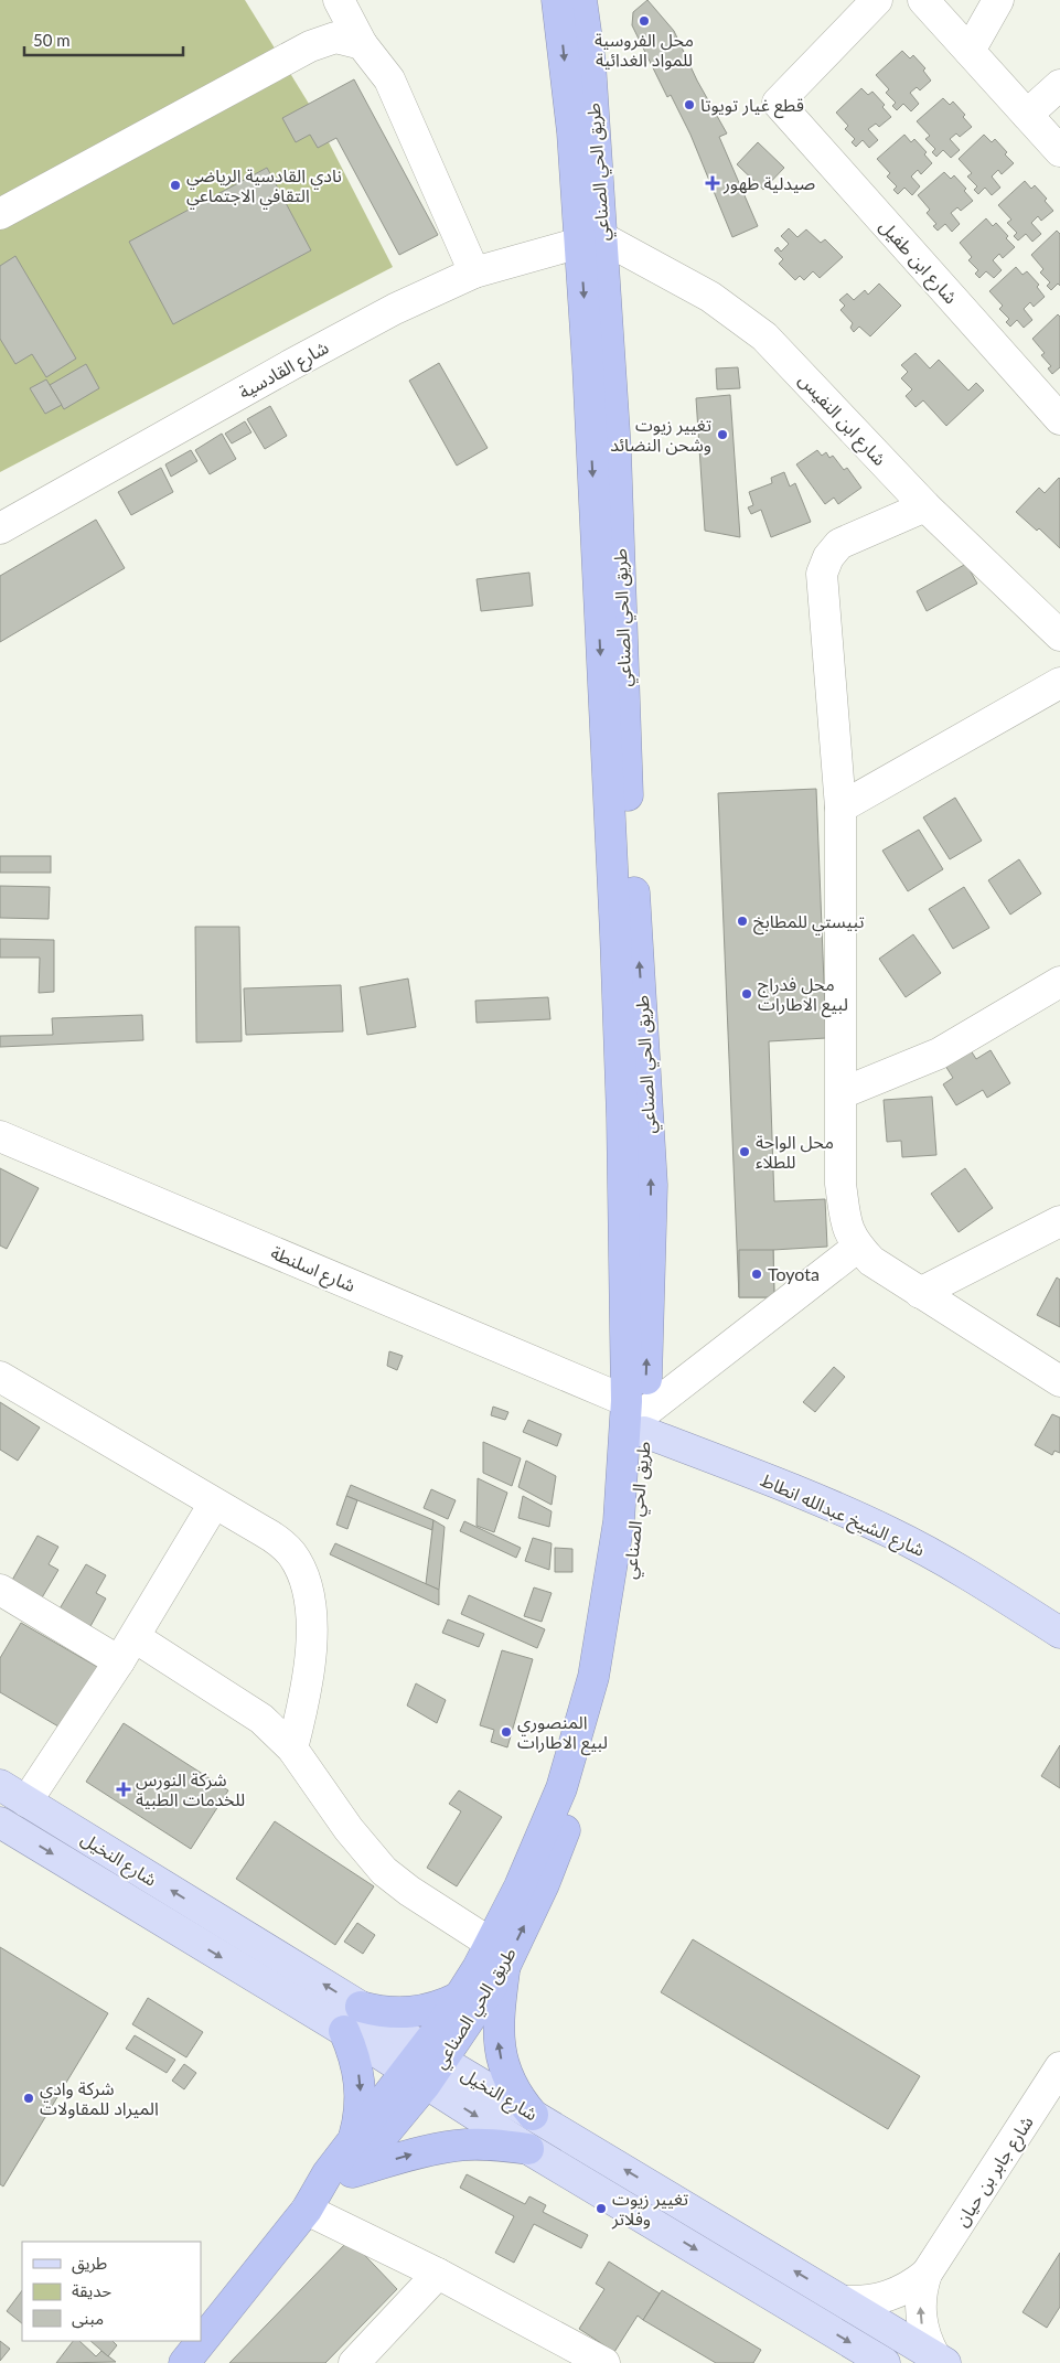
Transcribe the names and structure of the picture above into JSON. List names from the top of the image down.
{
  "streets": {
    "highway": ["طريق الحي الصناعي"],
    "main road": ["شارع الشيخ عبدالله انطاط", "شارع النخيل"],
    "street": [
      "شارع ابن طفيل",
      "شارع القادسية",
      "شارع ابن النفيس",
      "شارع اسلنطة",
      "شارع جابر بن حيان"
    ]
  },
  "crossings": [
    ["طريق الحي الصناعي", "شارع القادسية"],
    ["طريق الحي الصناعي", "شارع ابن النفيس"],
    ["طريق الحي الصناعي", "شارع اسلنطة"],
    ["طريق الحي الصناعي", "شارع الشيخ عبدالله انطاط"],
    ["طريق الحي الصناعي", "شارع النخيل"],
    ["شارع القادسية", "شارع ابن النفيس"],
    ["شارع اسلنطة", "شارع الشيخ عبدالله انطاط"]
  ],
  "places": {
    "other": [
      "محل الفروسية للمواد الغدائية",
      "قطع غيار تويوتا",
      "نادي القادسية الرياضي التقافي الاجتماعي",
      "تغيير زيوت وشحن النضائد",
      "تبيستي للمطابخ",
      "محل فدراج لبيع الاطارات",
      "محل الواحة للطلاء",
      "Toyota",
      "المنصوري لبيع الاطارات",
      "شركة وادي الميراد للمقاولات",
      "تغيير زيوت وفلاتر"
    ],
    "health": ["صيدلية طهور", "شركة النورس للخدمات الطبية"]
  },
  "legend": ["طريق", "حديقة", "مبنى"],
  "scale_bar": "50 m"
}
